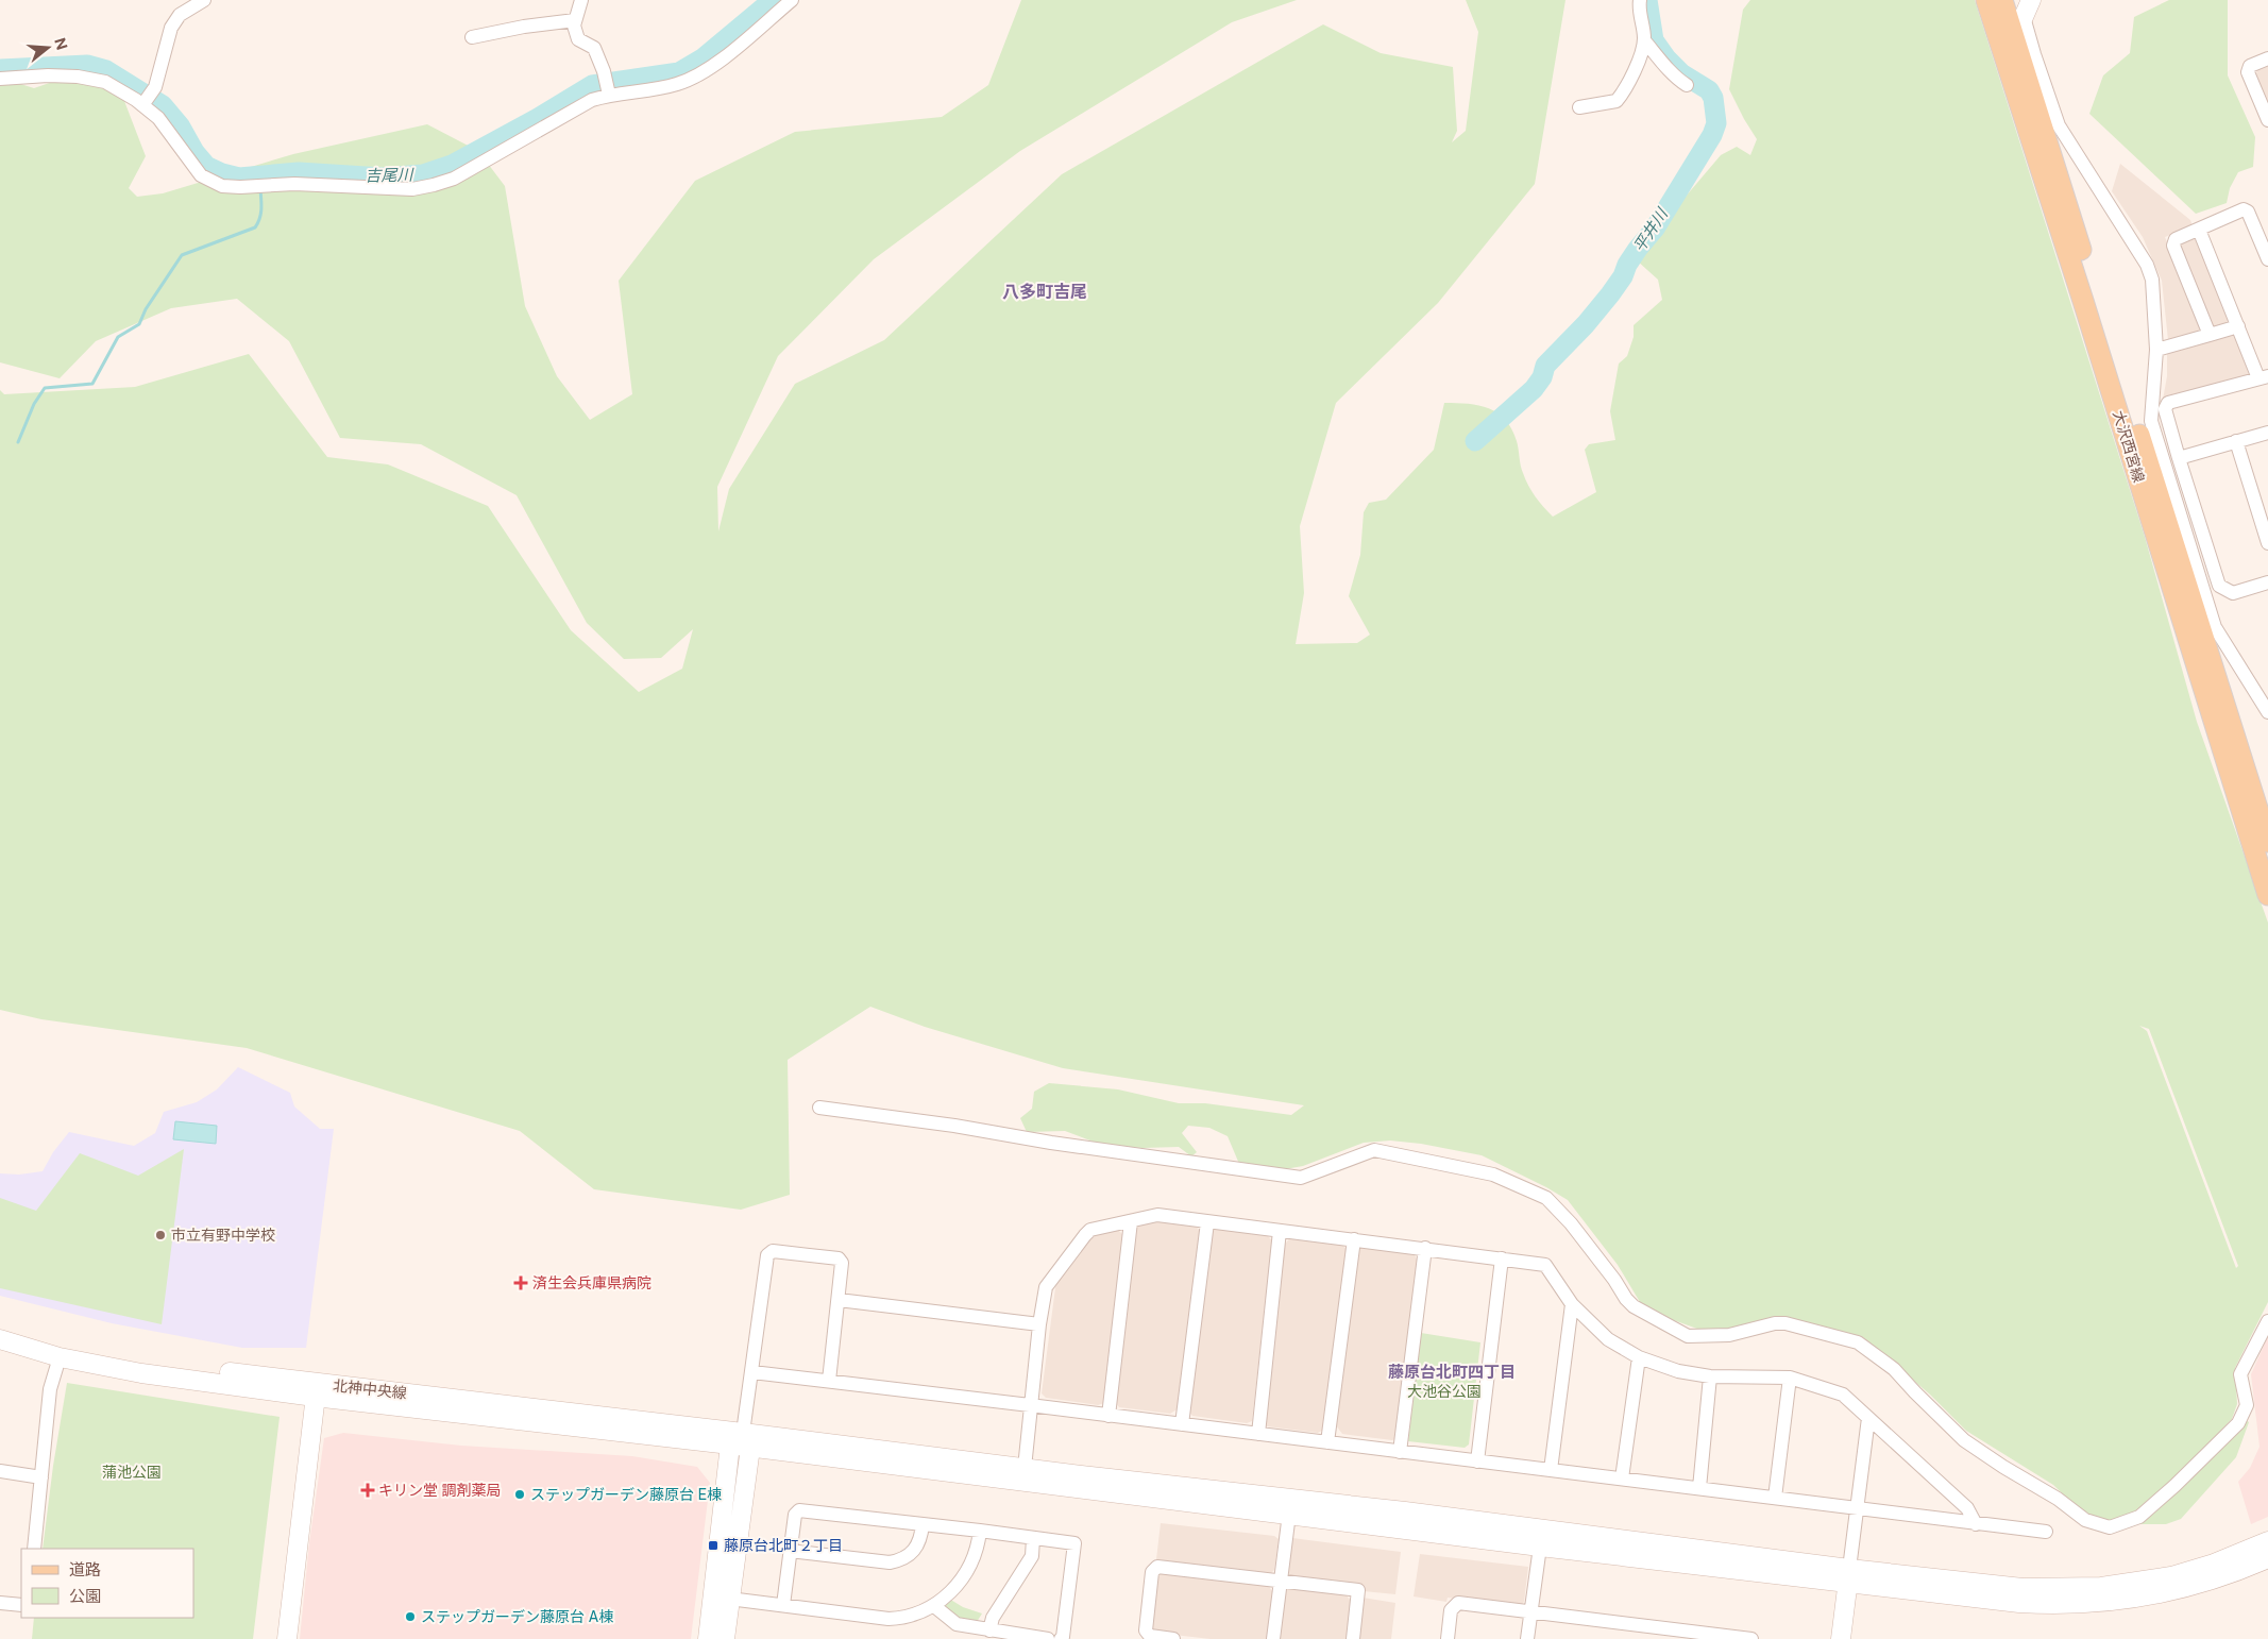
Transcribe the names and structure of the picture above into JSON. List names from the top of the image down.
{
  "streets": {
    "main road": ["大沢西宮線"],
    "street": ["北神中央線"]
  },
  "districts": ["八多町吉尾", "藤原台北町四丁目"],
  "water": ["吉尾川", "平井川"],
  "parks": ["大池谷公園", "蒲池公園"],
  "places": {
    "other": ["市立有野中学校", "ステップガーデン藤原台 E棟", "ステップガーデン藤原台 A棟"],
    "health": ["済生会兵庫県病院", "キリン堂 調剤薬局"],
    "transit": ["藤原台北町２丁目"]
  },
  "legend": ["道路", "公園"],
  "north": "right"
}
